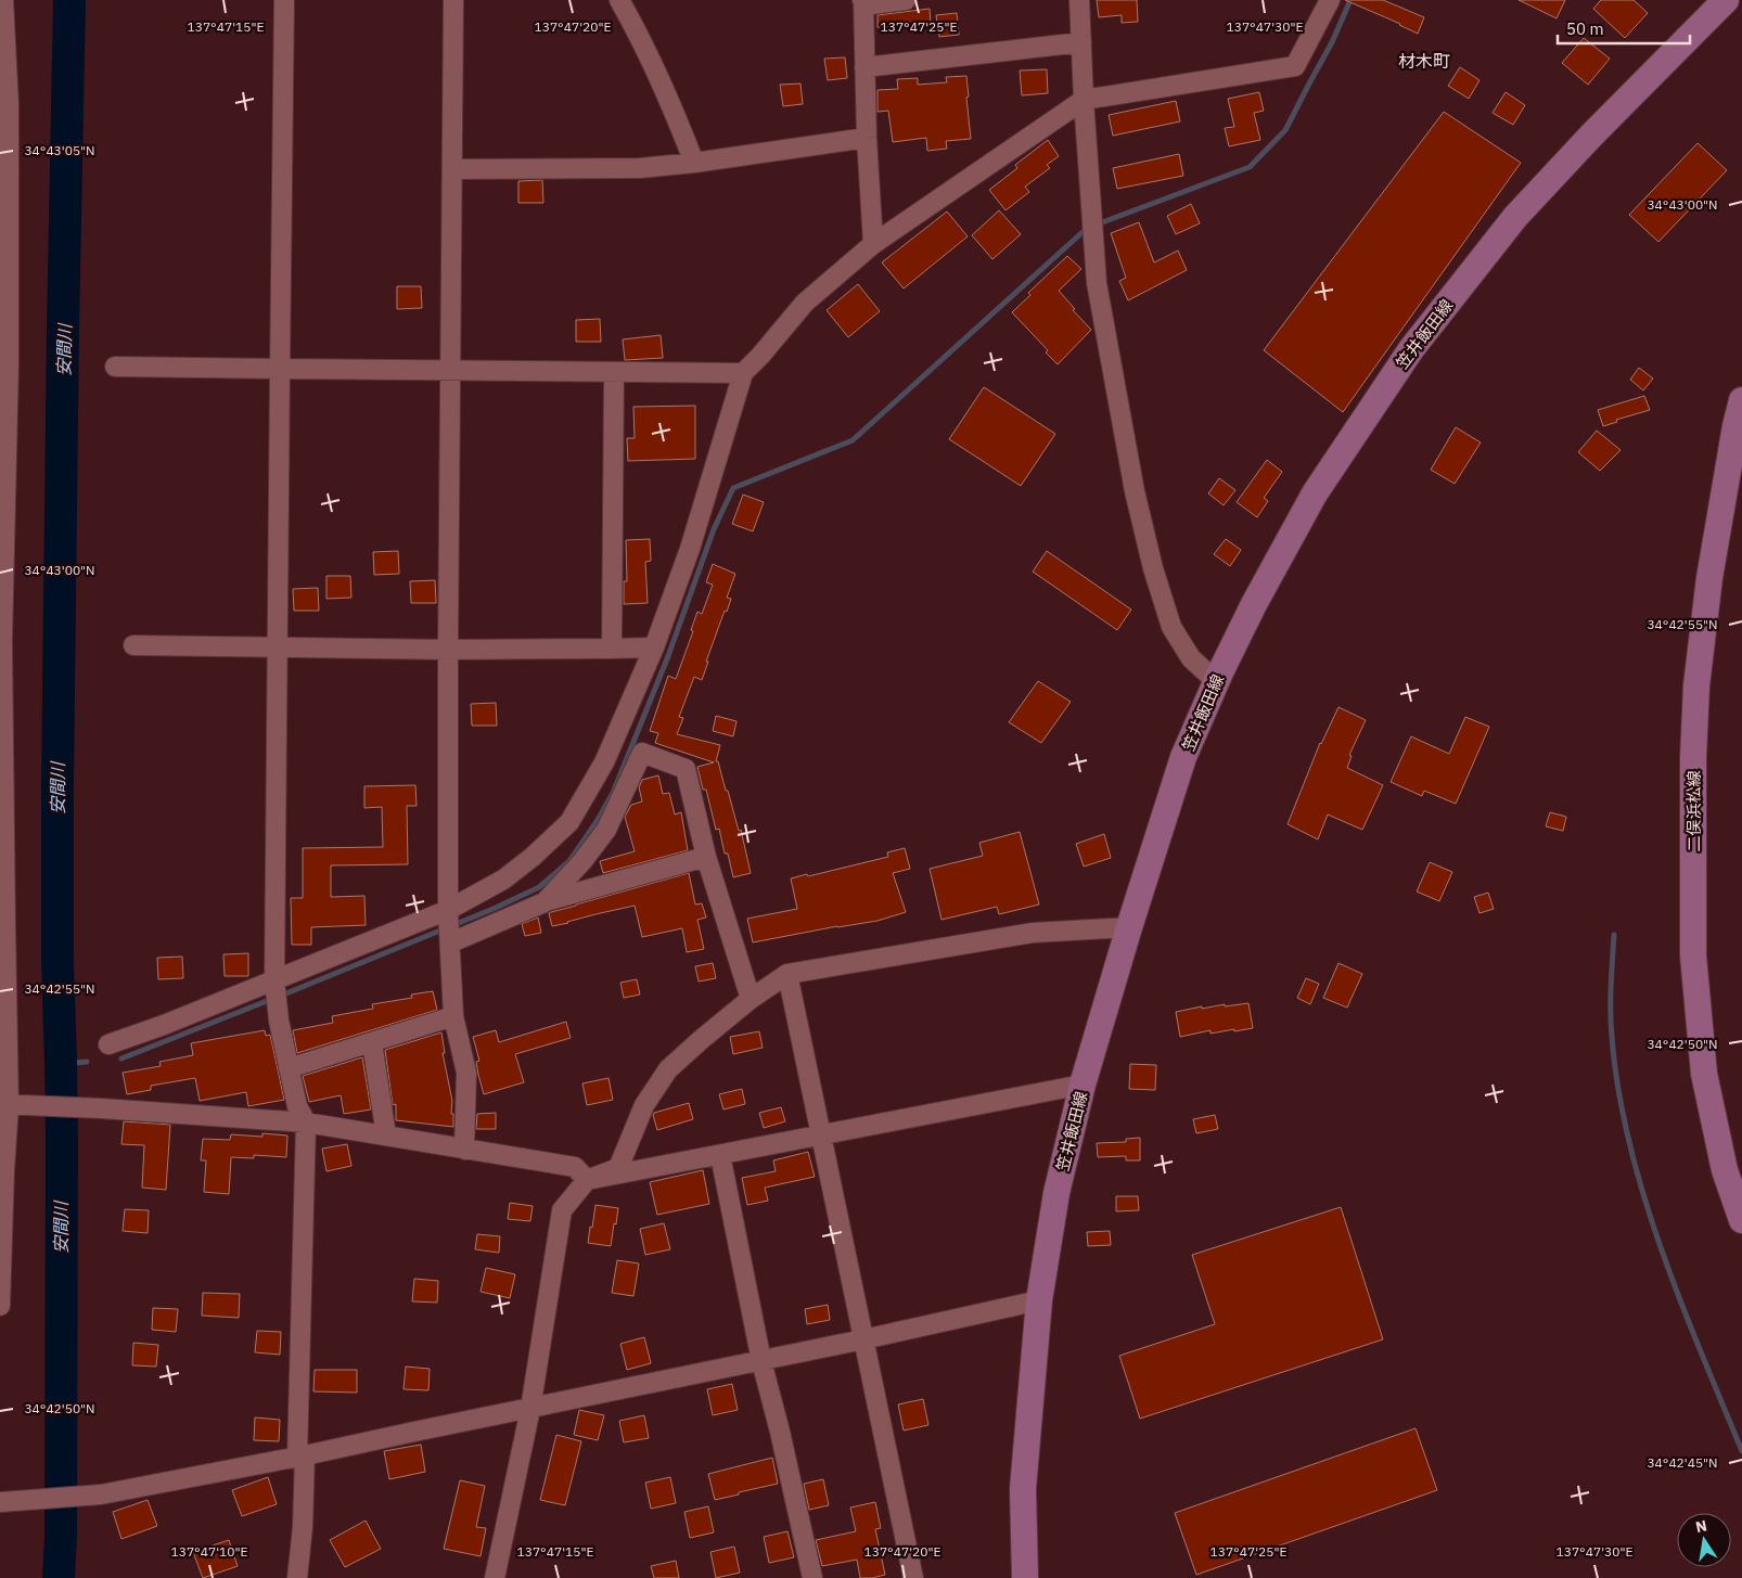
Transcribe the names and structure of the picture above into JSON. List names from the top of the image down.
{
  "streets": {
    "main road": ["笠井飯田線", "二俣浜松線"]
  },
  "districts": ["材木町"],
  "water": ["安間川"],
  "scale_bar": "50 m",
  "north": "top",
  "coordinates": [
    "137°47'15\"E",
    "137°47'20\"E",
    "137°47'25\"E",
    "137°47'30\"E",
    "34°43'05\"N",
    "34°43'00\"N",
    "34°42'55\"N",
    "34°42'50\"N",
    "34°42'45\"N",
    "137°47'10\"E"
  ]
}
